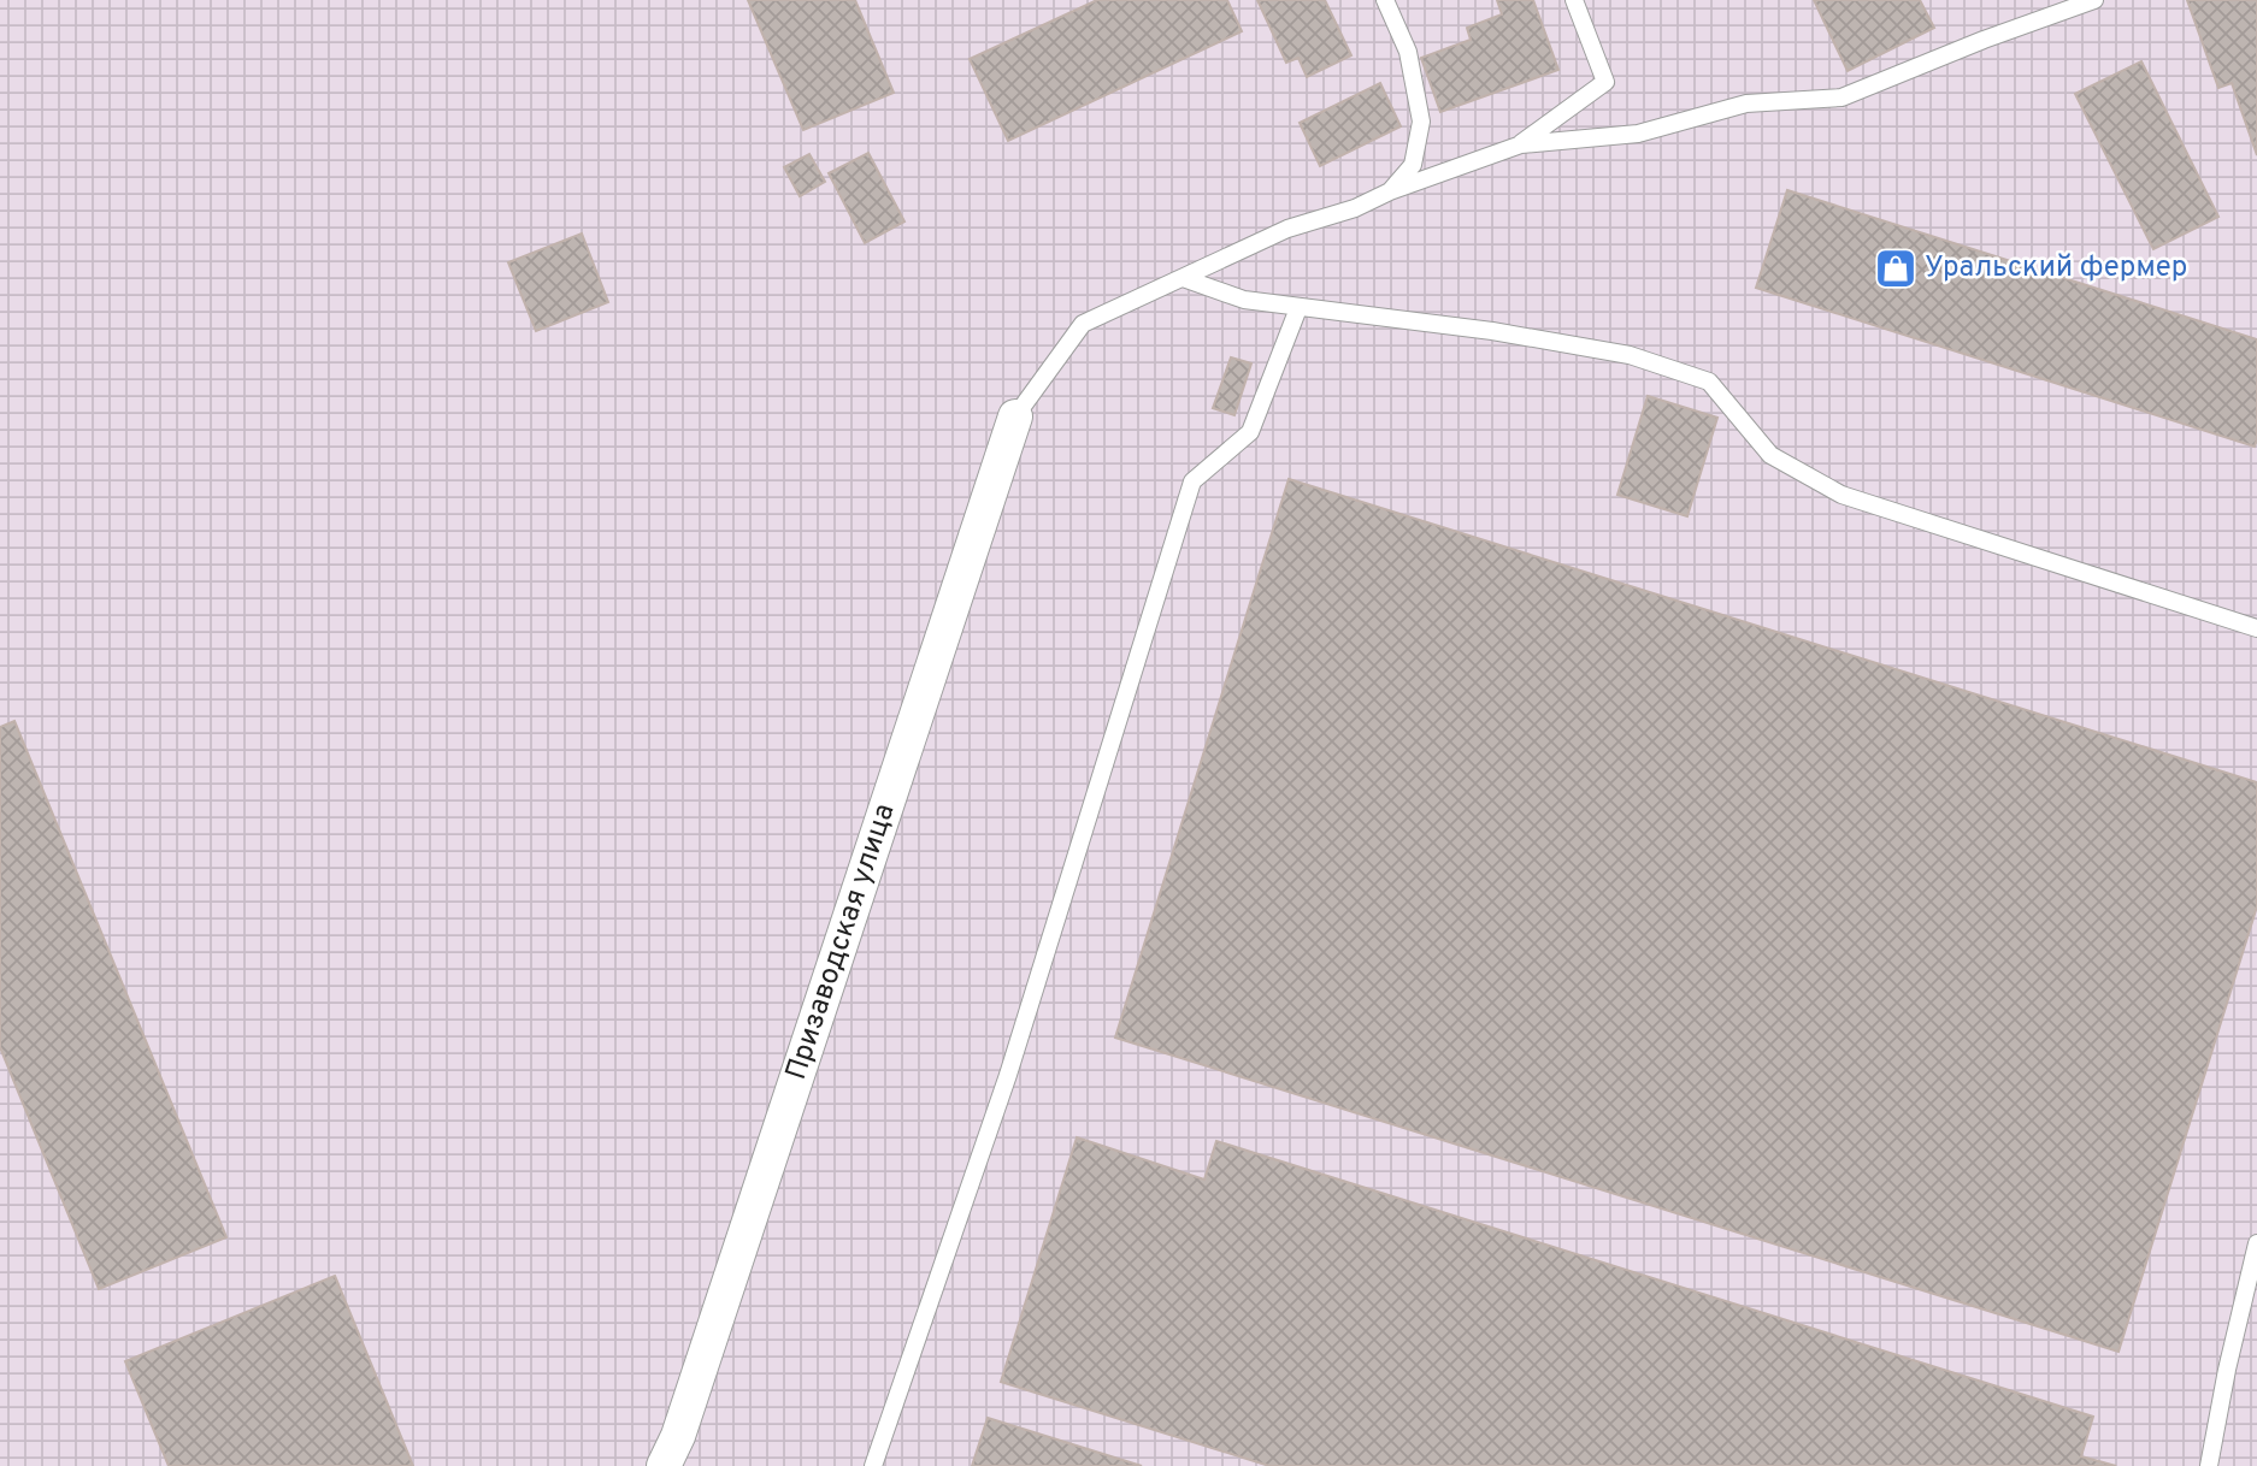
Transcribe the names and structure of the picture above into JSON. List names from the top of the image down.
{
  "streets": {
    "street": ["Призаводская улица"]
  },
  "places": {
    "shop": ["Уральский фермер"]
  }
}
